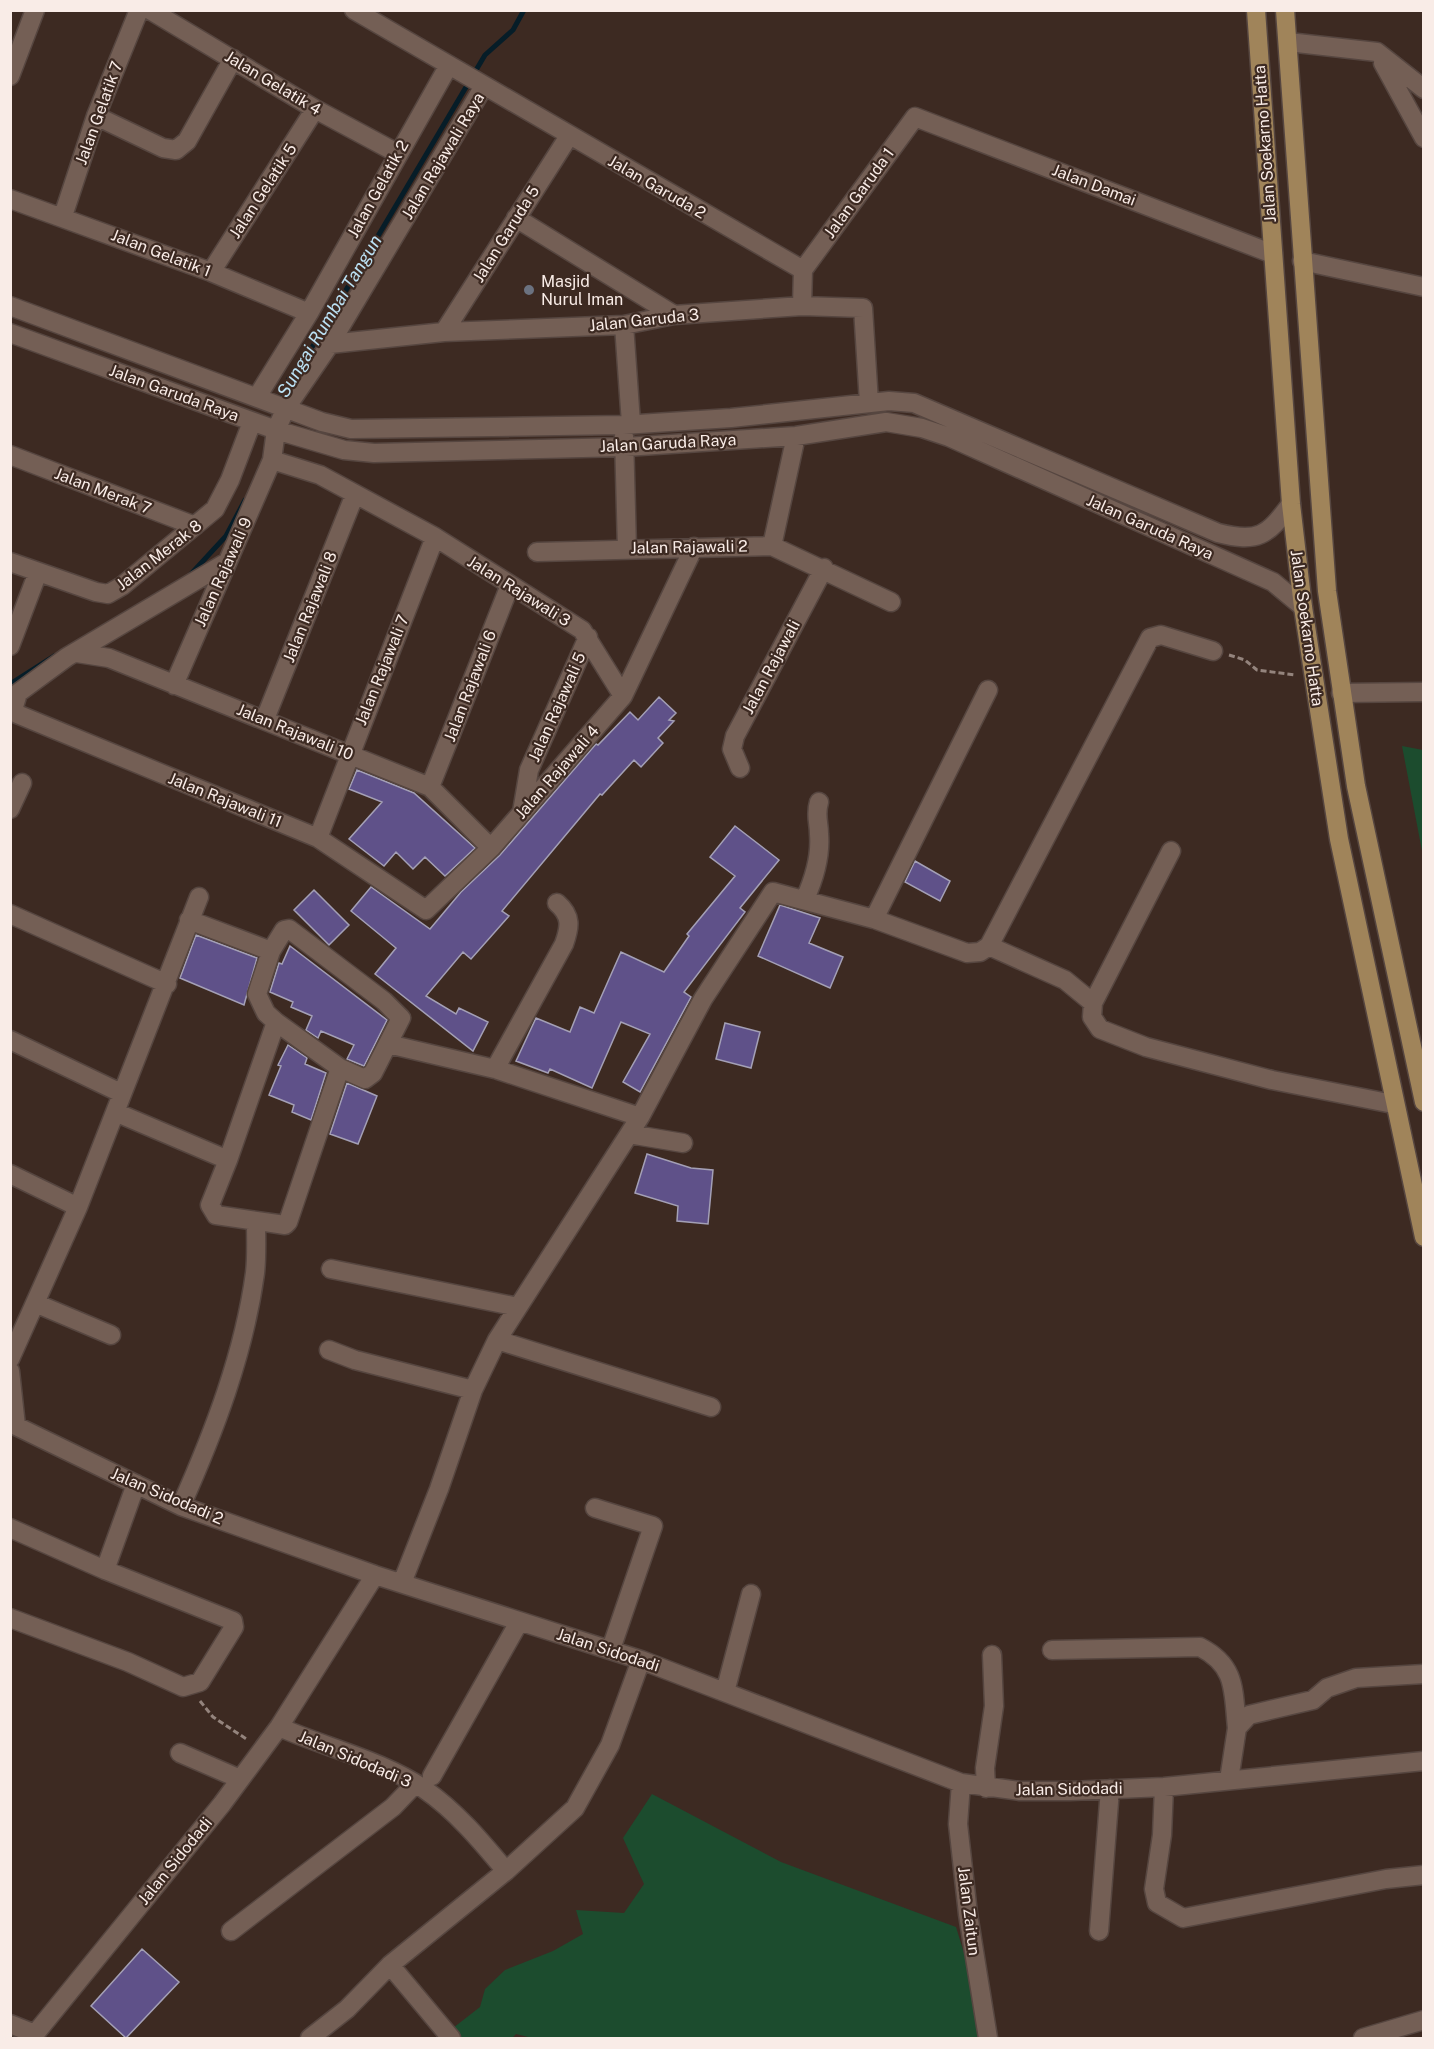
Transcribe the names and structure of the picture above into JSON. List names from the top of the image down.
{
  "streets": {
    "main road": ["Jalan Soekarno Hatta"],
    "street": [
      "Jalan Gelatik 4",
      "Jalan Gelatik 7",
      "Jalan Rajawali Raya",
      "Jalan Damai",
      "Jalan Garuda 2",
      "Jalan Gelatik 2",
      "Jalan Gelatik 5",
      "Jalan Garuda 1",
      "Jalan Garuda 5",
      "Jalan Gelatik 1",
      "Jalan Garuda 3",
      "Jalan Garuda Raya",
      "Jalan Merak 7",
      "Jalan Rajawali 2",
      "Jalan Merak 8",
      "Jalan Rajawali 9",
      "Jalan Rajawali 3",
      "Jalan Rajawali 8",
      "Jalan Rajawali",
      "Jalan Rajawali 7",
      "Jalan Rajawali 6",
      "Jalan Rajawali 5",
      "Jalan Rajawali 10",
      "Jalan Rajawali 4",
      "Jalan Rajawali 11",
      "Jalan Sidodadi 2",
      "Jalan Sidodadi",
      "Jalan Sidodadi 3",
      "Jalan Zaitun"
    ]
  },
  "crossings": [
    ["Jalan Gelatik 4", "Jalan Gelatik 2"],
    ["Jalan Gelatik 4", "Jalan Gelatik 5"],
    ["Jalan Gelatik 7", "Jalan Gelatik 1"],
    ["Jalan Soekarno Hatta", "Jalan Damai"],
    ["Jalan Soekarno Hatta", "Jalan Garuda Raya"],
    ["Jalan Rajawali Raya", "Jalan Garuda 2"],
    ["Jalan Rajawali Raya", "Jalan Garuda 3"],
    ["Jalan Rajawali Raya", "Jalan Garuda Raya"],
    ["Jalan Rajawali Raya", "Jalan Merak 8"],
    ["Jalan Rajawali Raya", "Jalan Rajawali 9"],
    ["Jalan Damai", "Jalan Garuda 1"],
    ["Jalan Garuda 2", "Jalan Gelatik 2"],
    ["Jalan Garuda 2", "Jalan Garuda 1"],
    ["Jalan Garuda 2", "Jalan Garuda 5"],
    ["Jalan Gelatik 2", "Jalan Gelatik 1"],
    ["Jalan Gelatik 2", "Jalan Garuda Raya"],
    ["Jalan Gelatik 5", "Jalan Gelatik 1"],
    ["Jalan Garuda 5", "Jalan Garuda 3"],
    ["Jalan Garuda 3", "Jalan Garuda Raya"],
    ["Jalan Garuda Raya", "Jalan Rajawali 2"],
    ["Jalan Garuda Raya", "Jalan Merak 8"],
    ["Jalan Garuda Raya", "Jalan Rajawali 9"],
    ["Jalan Merak 7", "Jalan Merak 8"],
    ["Jalan Merak 8", "Jalan Rajawali 9"],
    ["Jalan Rajawali 9", "Jalan Rajawali 3"],
    ["Jalan Rajawali 9", "Jalan Rajawali 10"],
    ["Jalan Rajawali 3", "Jalan Rajawali 8"],
    ["Jalan Rajawali 3", "Jalan Rajawali 7"],
    ["Jalan Rajawali 3", "Jalan Rajawali 6"],
    ["Jalan Rajawali 3", "Jalan Rajawali 5"],
    ["Jalan Rajawali 3", "Jalan Rajawali 4"],
    ["Jalan Rajawali 8", "Jalan Rajawali 10"],
    ["Jalan Rajawali 7", "Jalan Rajawali 10"],
    ["Jalan Rajawali 7", "Jalan Rajawali 11"],
    ["Jalan Rajawali 6", "Jalan Rajawali 10"],
    ["Jalan Rajawali 5", "Jalan Rajawali 4"],
    ["Jalan Rajawali 10", "Jalan Rajawali 4"],
    ["Jalan Rajawali 10", "Jalan Rajawali 11"],
    ["Jalan Rajawali 4", "Jalan Rajawali 11"],
    ["Jalan Sidodadi 2", "Jalan Sidodadi"],
    ["Jalan Sidodadi", "Jalan Sidodadi 3"],
    ["Jalan Sidodadi", "Jalan Zaitun"]
  ],
  "water": ["Sungai Rumbai Tangun"],
  "places": ["Masjid Nurul Iman"]
}
